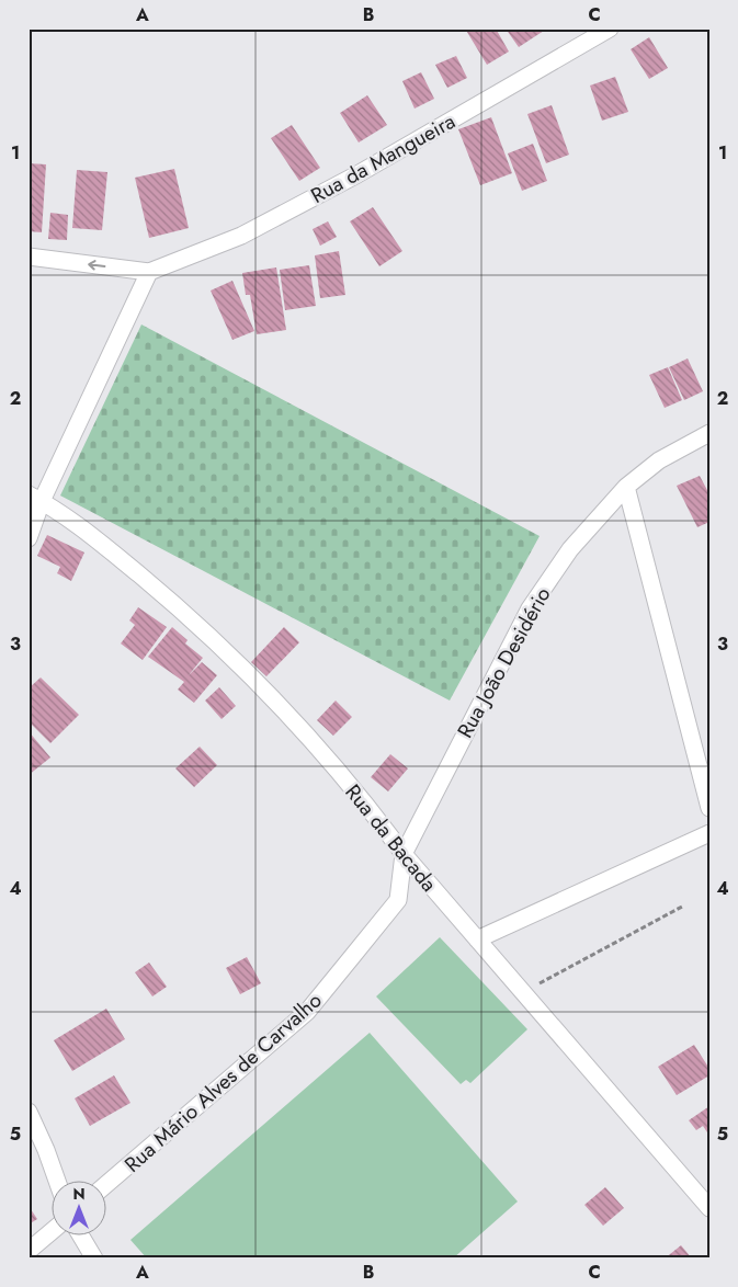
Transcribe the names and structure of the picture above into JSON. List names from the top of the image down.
{
  "streets": {
    "street": [
      "Rua da Mangueira",
      "Rua João Desidério",
      "Rua da Bacada",
      "Rua Mário Alves de Carvalho"
    ]
  },
  "crossings": [
    ["Rua João Desidério", "Rua da Bacada"],
    ["Rua João Desidério", "Rua Mário Alves de Carvalho"],
    ["Rua da Bacada", "Rua Mário Alves de Carvalho"]
  ],
  "north": "top",
  "grid": {
    "columns": ["A", "B", "C"],
    "rows": [
      "1",
      "2",
      "3",
      "4",
      "5"
    ]
  }
}
